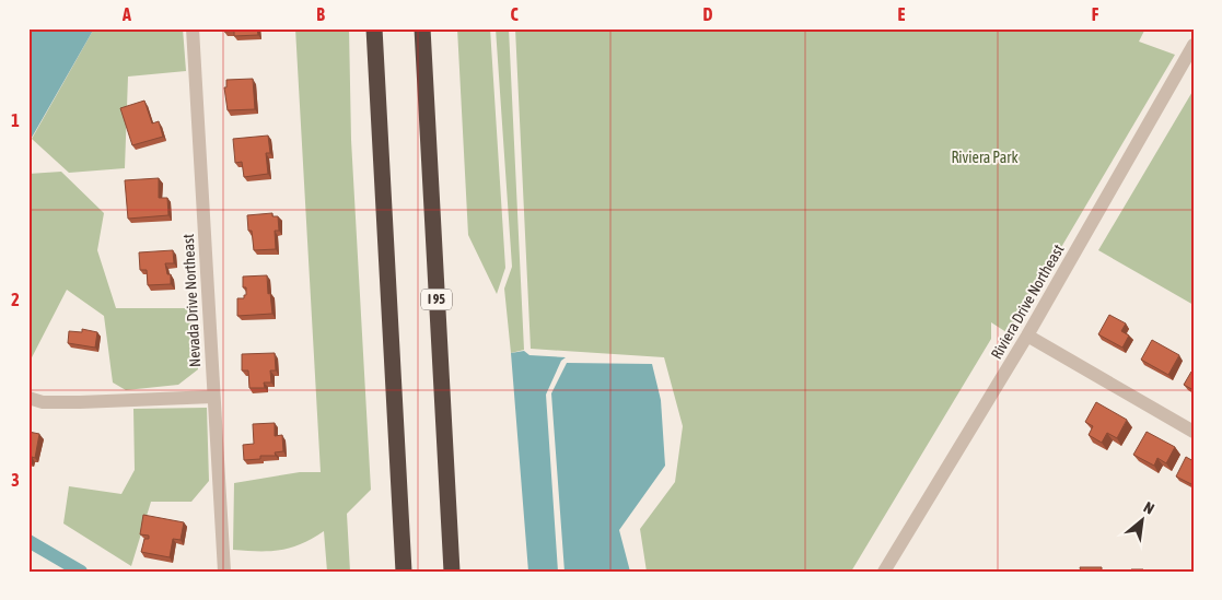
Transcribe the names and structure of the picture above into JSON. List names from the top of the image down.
{
  "streets": {
    "highway": ["I 95"],
    "street": ["Nevada Drive Northeast", "Riviera Drive Northeast"]
  },
  "parks": ["Riviera Park"],
  "north": "top right",
  "grid": {
    "columns": [
      "A",
      "B",
      "C",
      "D",
      "E",
      "F"
    ],
    "rows": ["1", "2", "3"]
  }
}
